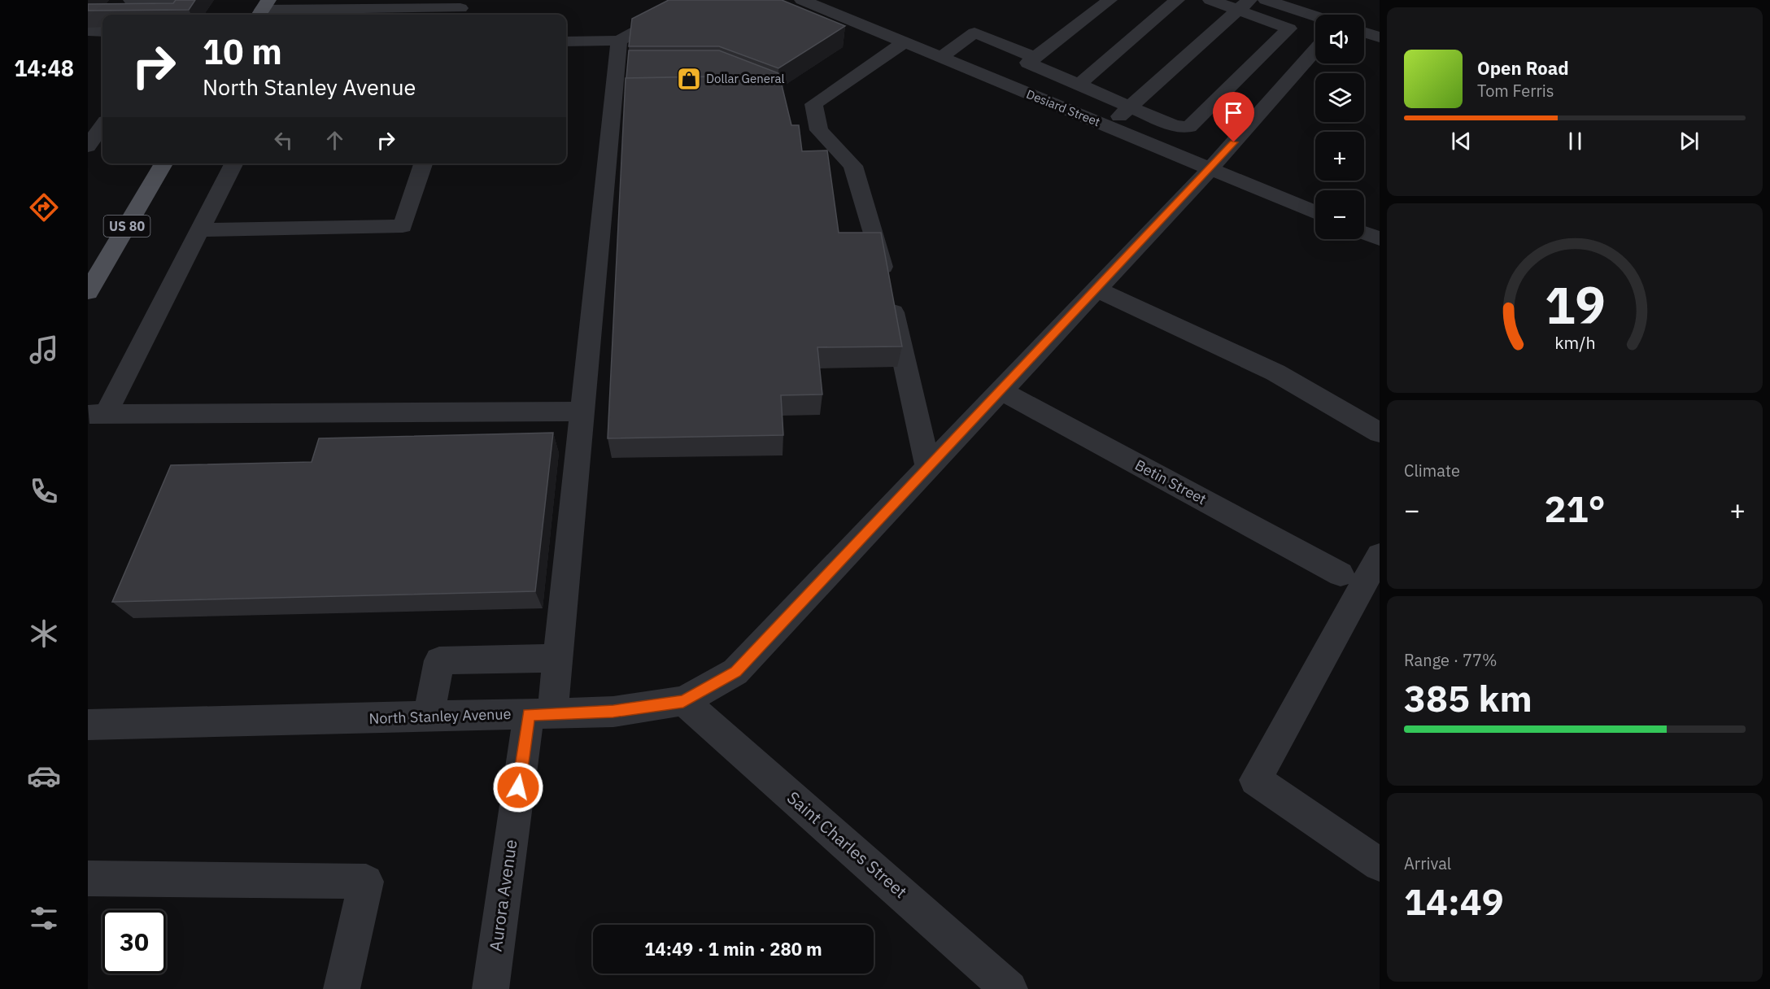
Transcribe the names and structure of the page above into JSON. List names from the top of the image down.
{
  "streets": {
    "main road": ["US 80"],
    "street": [
      "Desiard Street",
      "Betin Street",
      "North Stanley Avenue",
      "Saint Charles Street",
      "Aurora Avenue"
    ]
  },
  "crossings": [
    ["Desiard Street", "North Stanley Avenue"],
    ["Betin Street", "North Stanley Avenue"],
    ["North Stanley Avenue", "Saint Charles Street"],
    ["North Stanley Avenue", "Aurora Avenue"]
  ],
  "places": {
    "shop": ["Dollar General"]
  },
  "page": {
    "tabs": "14:48",
    "map_buttons": ["+", "−"],
    "turn": ["10 m", "North Stanley Avenue"],
    "song": ["Open Road", "Tom Ferris"],
    "tile": [
      "Climate",
      ["Range · 77%", "385 km"],
      ["Arrival", "14:49"]
    ],
    "heat": ["−", "21°", "+"],
    "limit": "30",
    "trip": "14:49 · 1 min · 280 m",
    "gauge": ["19", "km/h"]
  }
}
